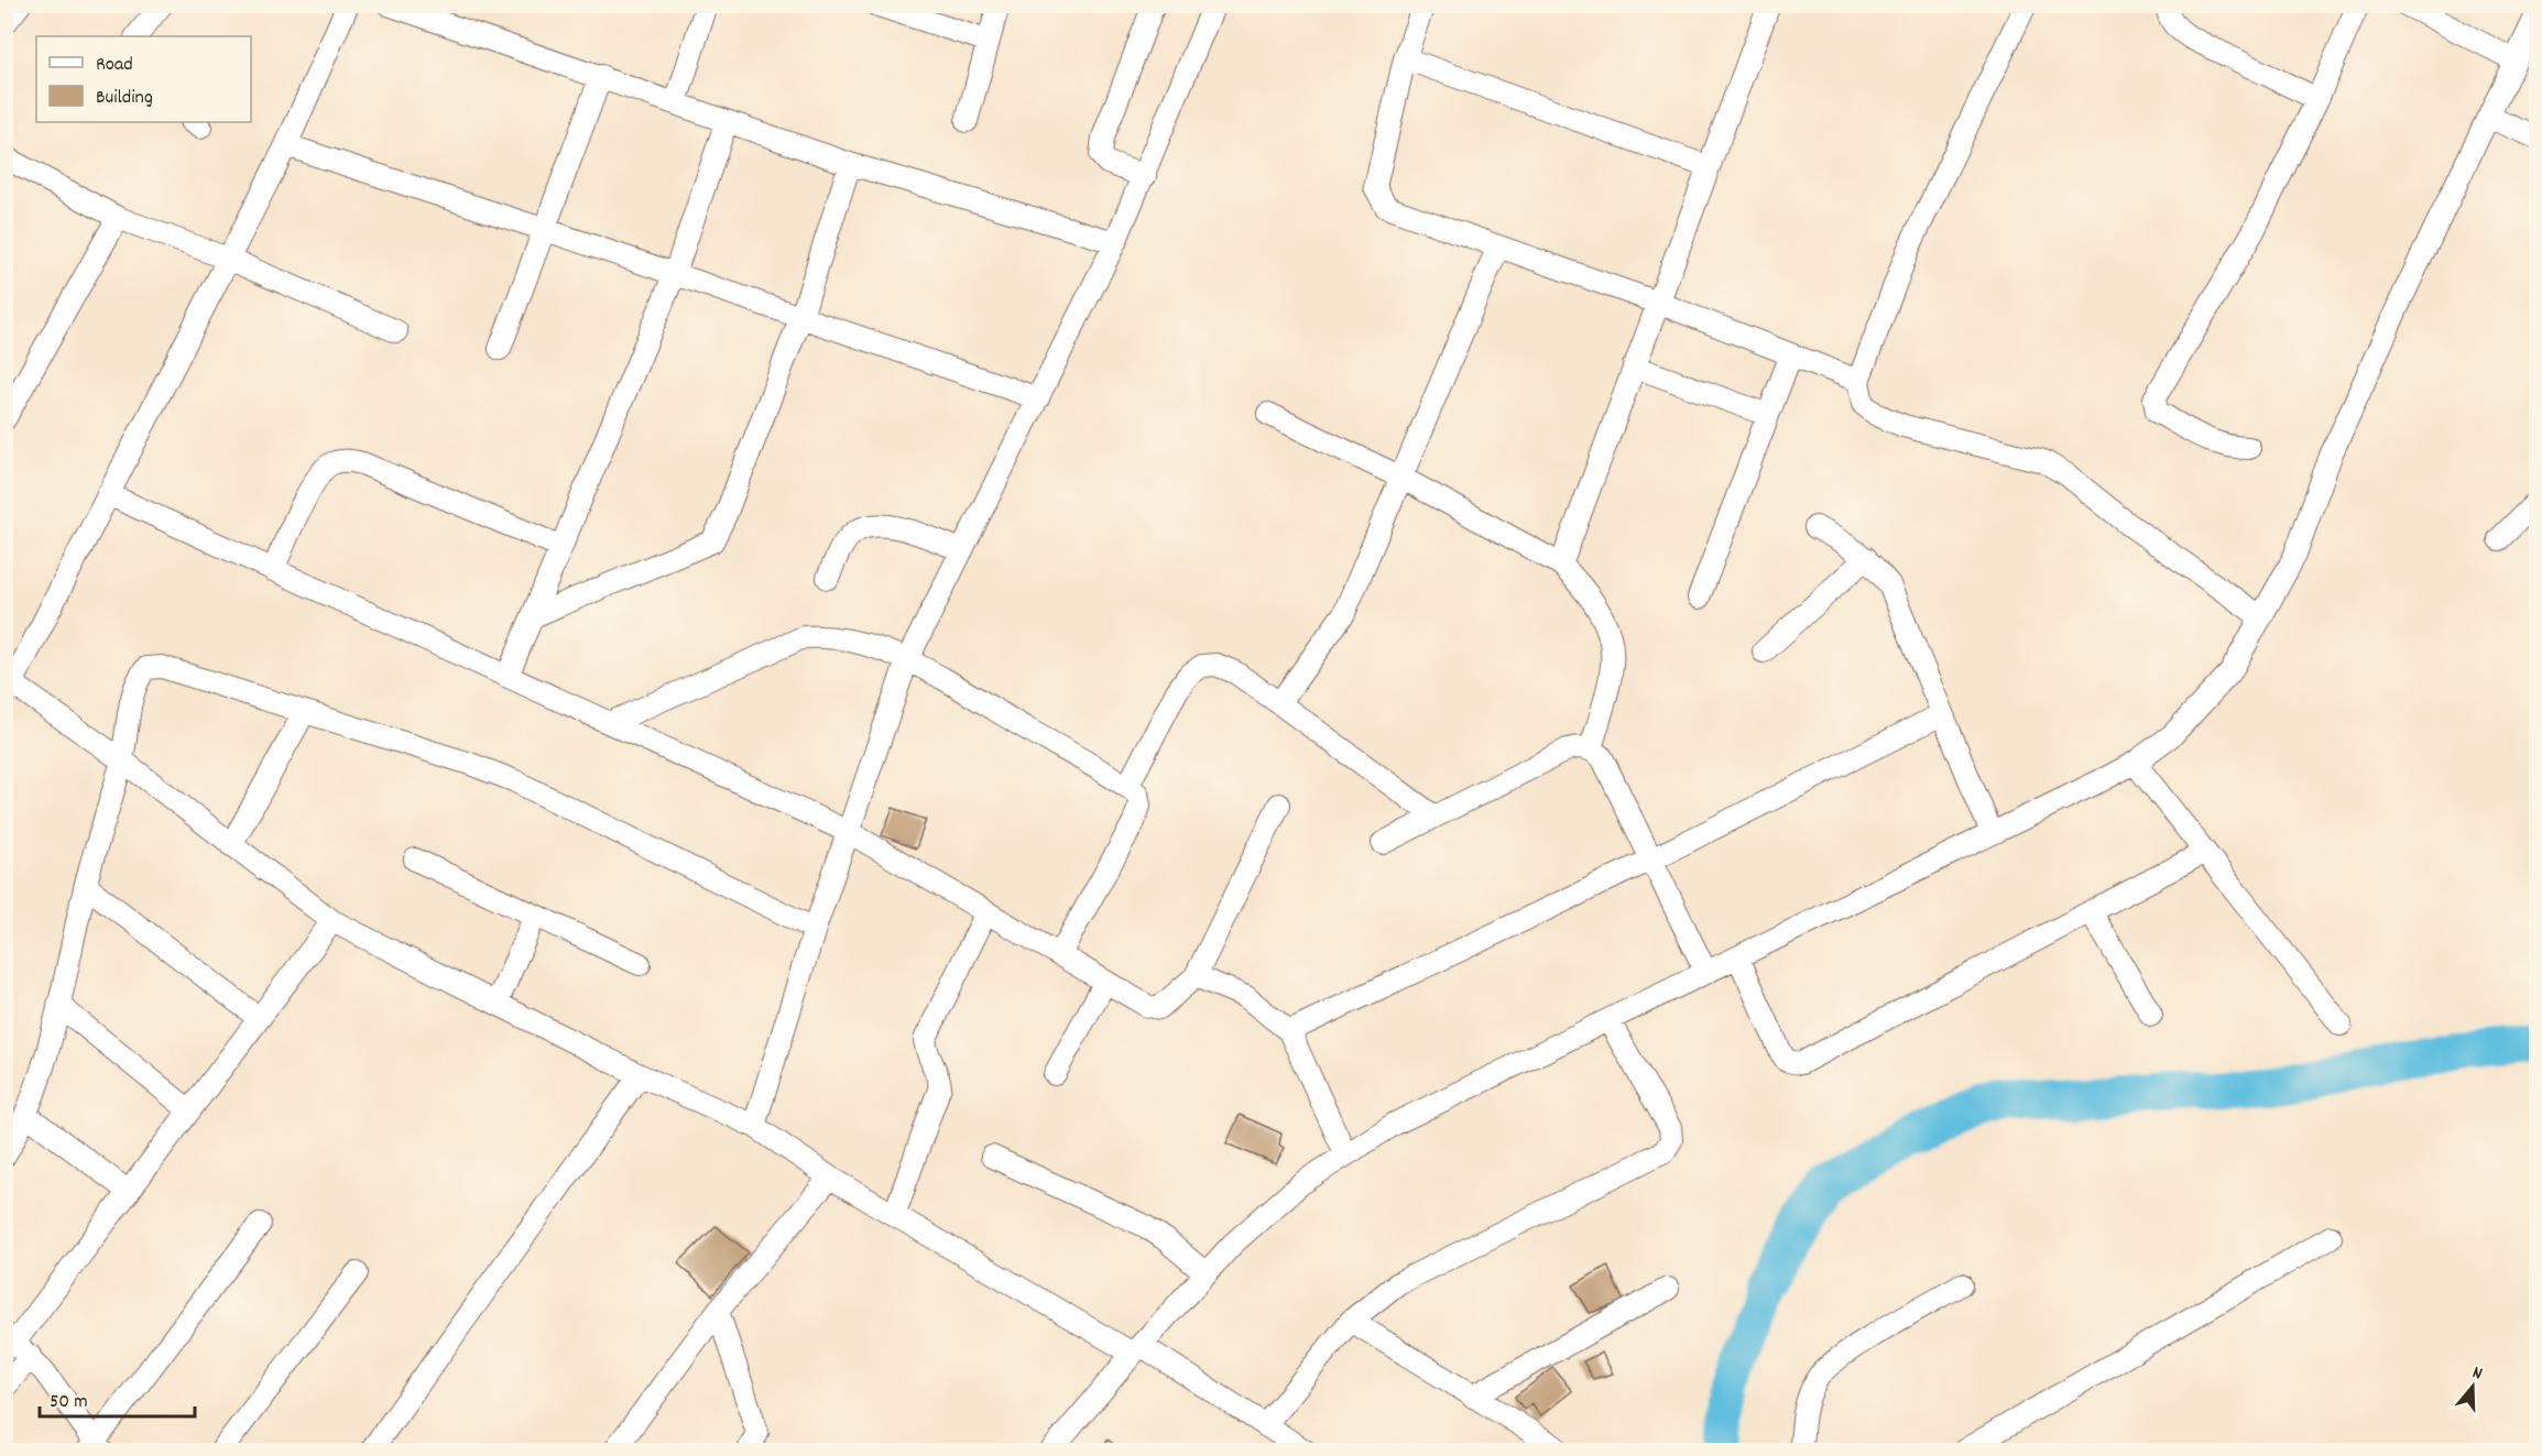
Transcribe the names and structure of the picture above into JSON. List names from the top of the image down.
{
  "legend": ["Road", "Building"],
  "scale_bar": "50 m",
  "north": "top"
}
